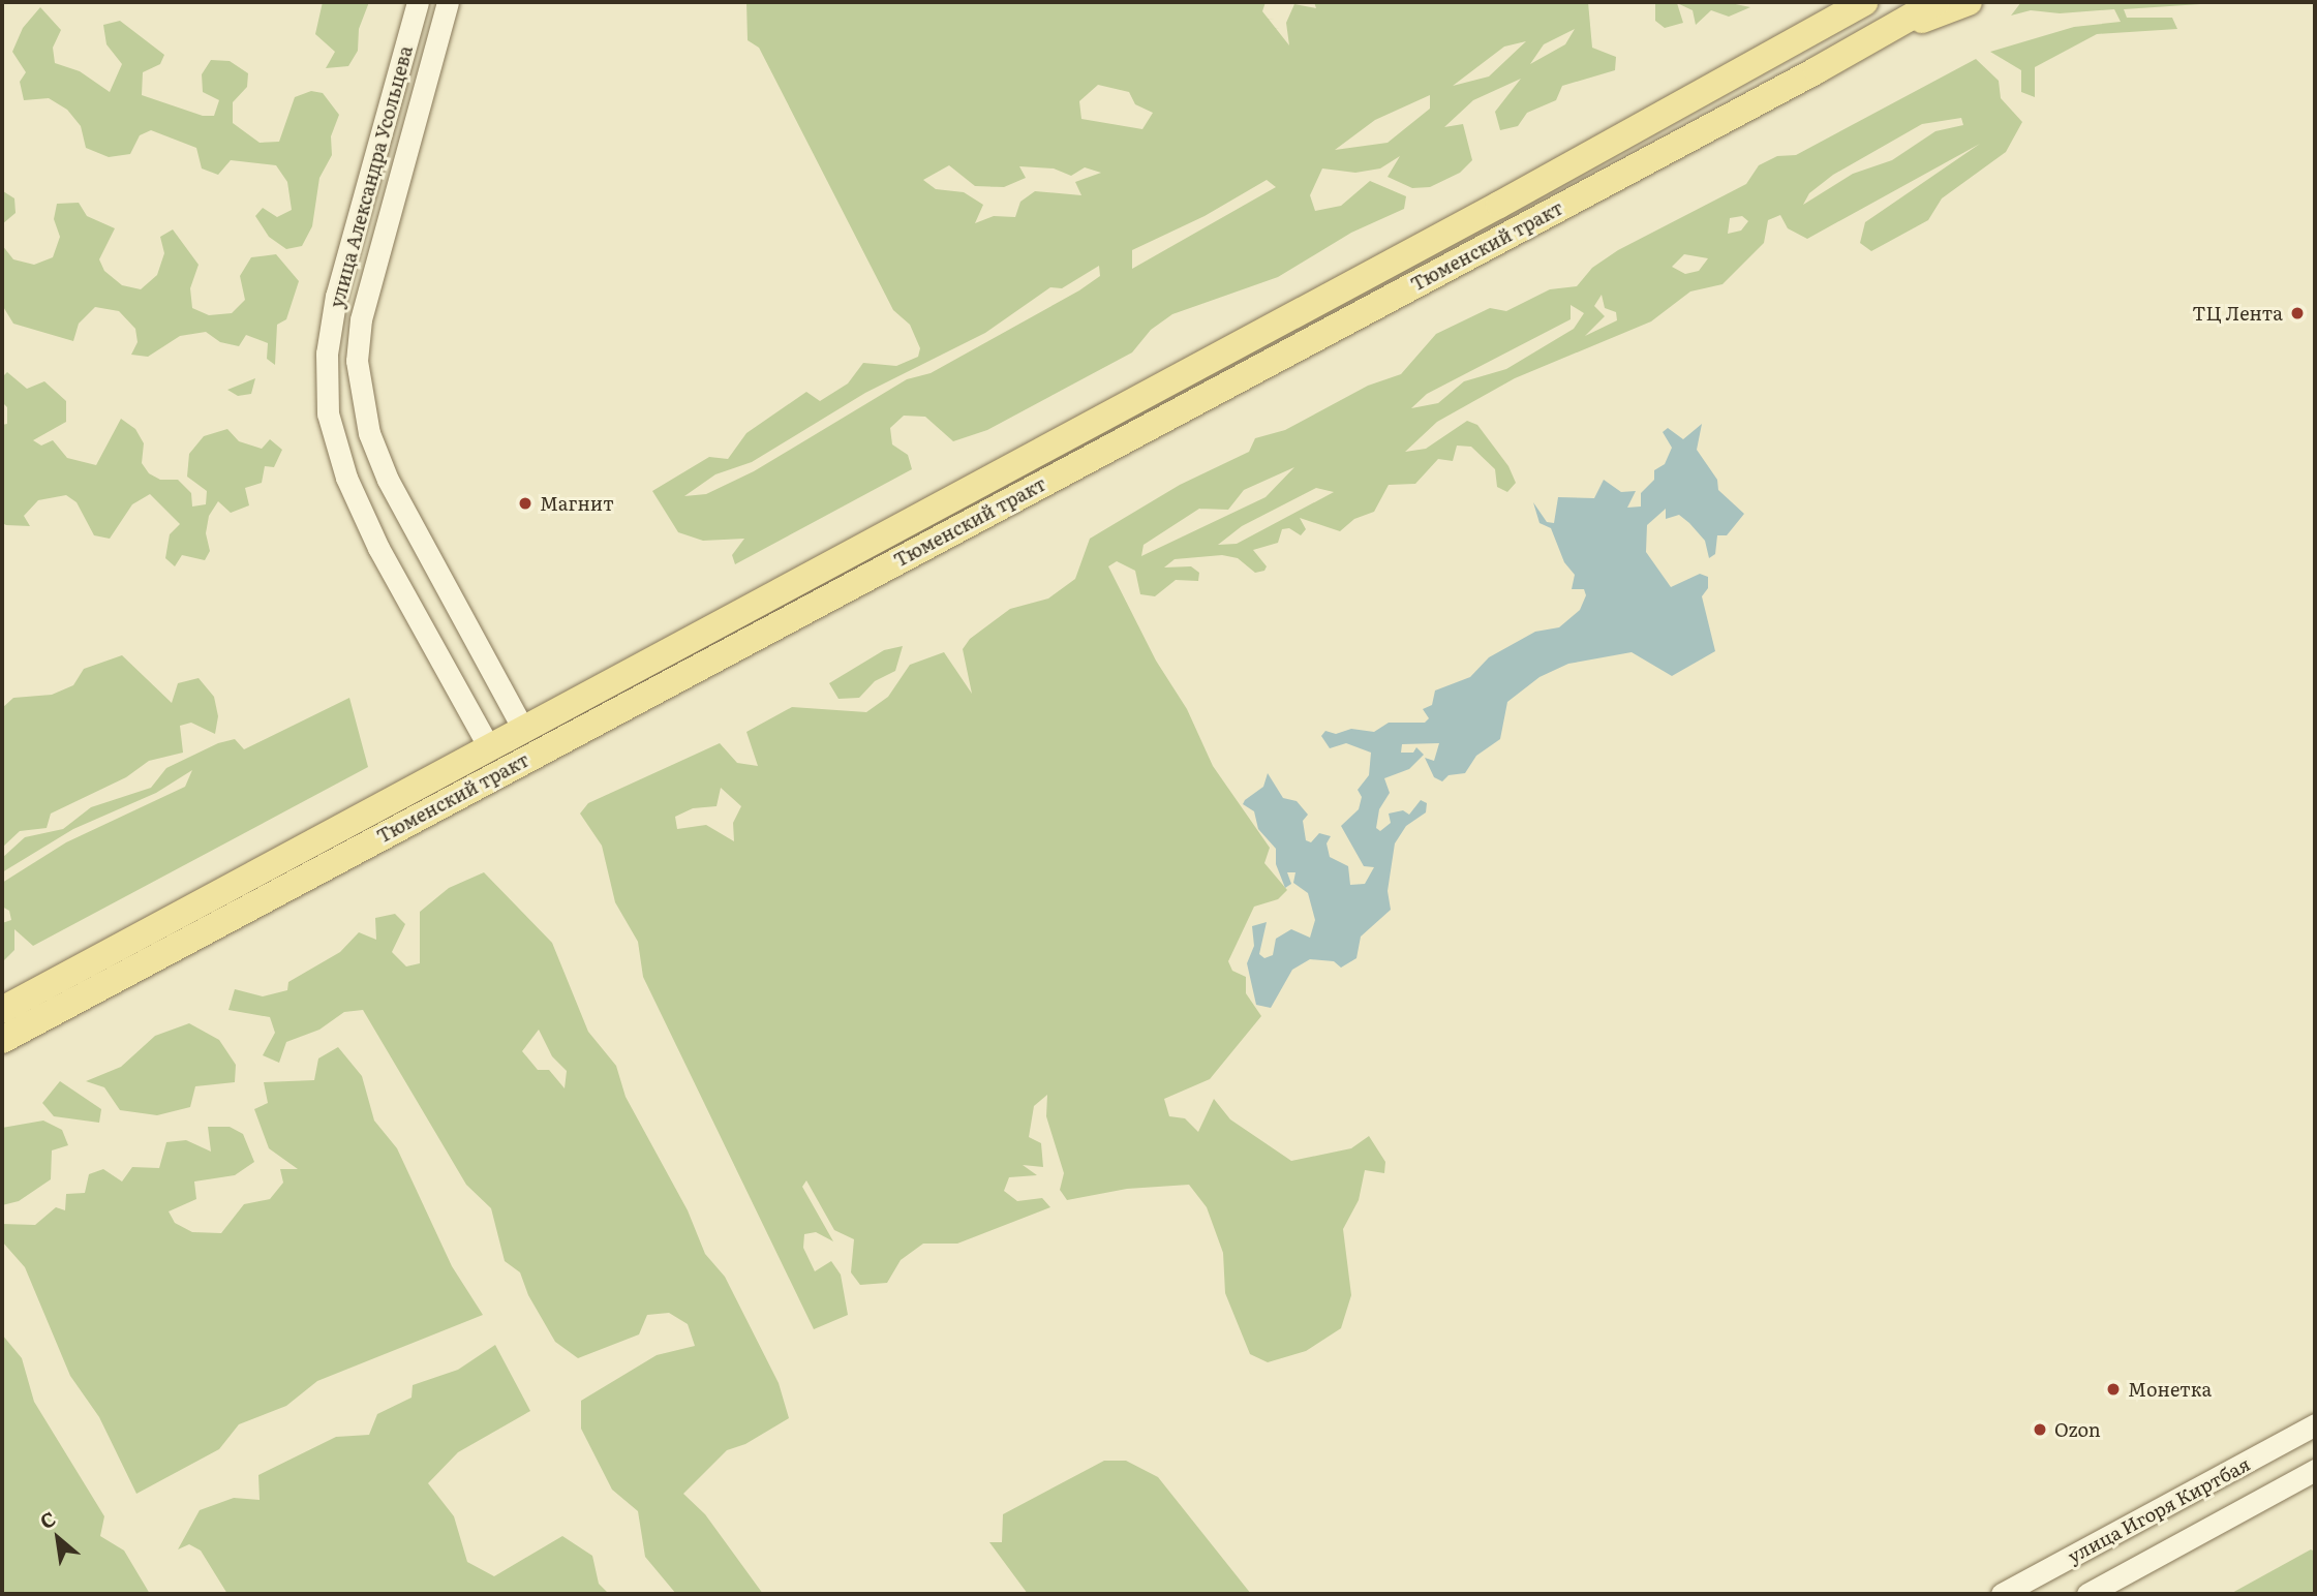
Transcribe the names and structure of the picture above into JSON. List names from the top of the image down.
{
  "streets": {
    "main road": ["Тюменский тракт"],
    "street": ["улица Александра Усольцева", "улица Игоря Киртбая"]
  },
  "crossings": [
    ["улица Александра Усольцева", "Тюменский тракт"]
  ],
  "places": [
    "ТЦ Лента",
    "Магнит",
    "Монетка",
    "Ozon"
  ],
  "north": "top left"
}
